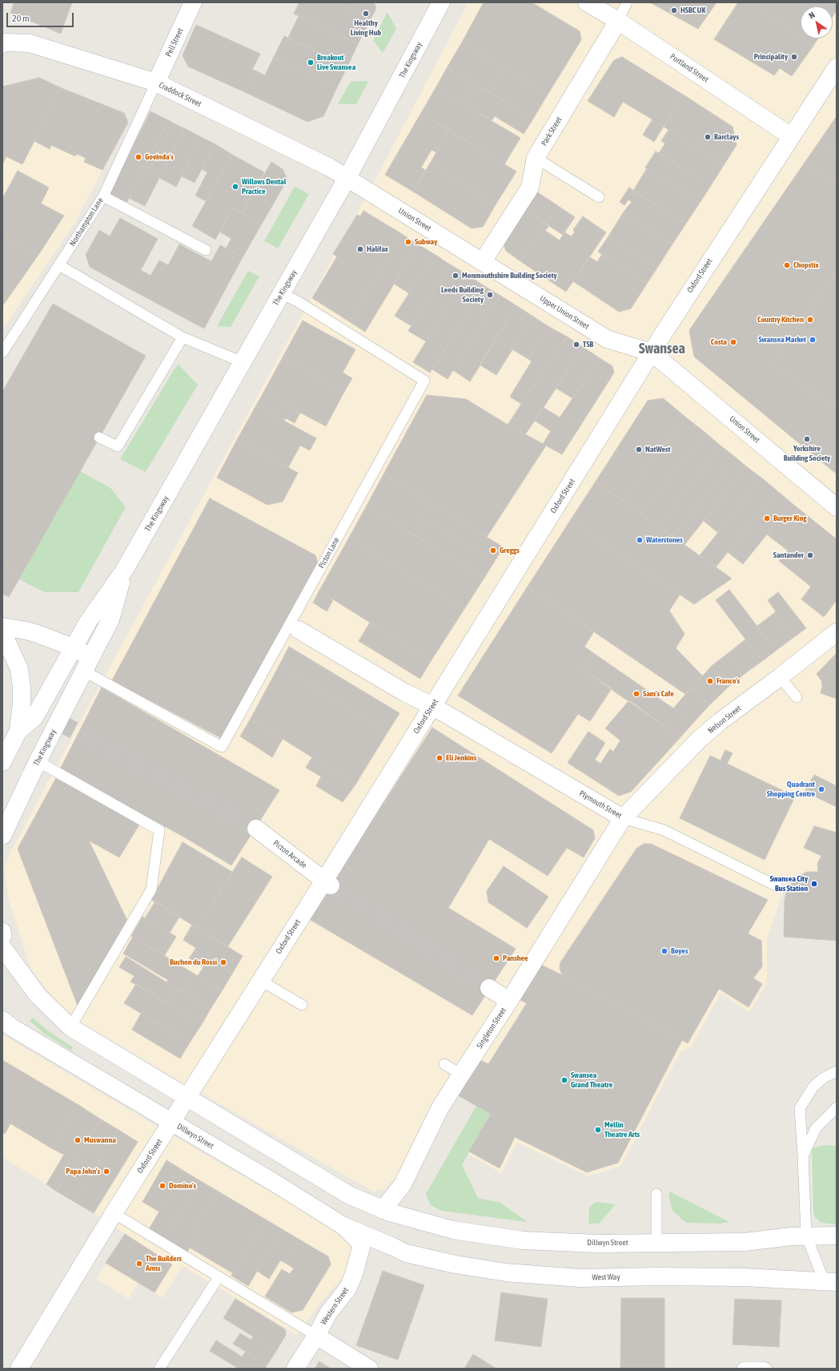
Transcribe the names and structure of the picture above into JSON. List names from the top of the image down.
{
  "streets": {
    "street": [
      "Pell Street",
      "The Kingsway",
      "Portland Street",
      "Craddock Street",
      "Park Street",
      "Union Street",
      "Oxford Street",
      "Upper Union Street",
      "Nelson Street",
      "Plymouth Street",
      "Picton Arcade",
      "Singleton Street",
      "Dillwyn Street",
      "West Way",
      "Western Street"
    ],
    "lane": ["Northampton Lane", "Picton Lane"]
  },
  "crossings": [
    ["Pell Street", "Craddock Street"],
    ["Pell Street", "Northampton Lane"],
    ["The Kingsway", "Craddock Street"],
    ["The Kingsway", "Union Street"],
    ["The Kingsway", "Picton Lane"],
    ["Portland Street", "Park Street"],
    ["Portland Street", "Oxford Street"],
    ["Craddock Street", "Union Street"],
    ["Craddock Street", "Northampton Lane"],
    ["Park Street", "Union Street"],
    ["Park Street", "Upper Union Street"],
    ["Union Street", "Oxford Street"],
    ["Union Street", "Upper Union Street"],
    ["Oxford Street", "Upper Union Street"],
    ["Oxford Street", "Plymouth Street"],
    ["Oxford Street", "Picton Arcade"],
    ["Oxford Street", "Dillwyn Street"],
    ["Nelson Street", "Plymouth Street"],
    ["Nelson Street", "Singleton Street"],
    ["Plymouth Street", "Singleton Street"],
    ["Singleton Street", "Dillwyn Street"],
    ["Dillwyn Street", "West Way"],
    ["Dillwyn Street", "Western Street"]
  ],
  "districts": ["Swansea"],
  "places": [
    "HSBC UK",
    "Healthy Living Hub",
    "Principality",
    "Breakout Live Swansea",
    "Barclays",
    "Govinda's",
    "Willows Dental Practice",
    "Subway",
    "Halifax",
    "Chopstix",
    "Monmouthshire Building Society",
    "Leeds Building Society",
    "Country Kitchen",
    "Swansea Market",
    "Costa",
    "TSB",
    "Yorkshire Building Society",
    "NatWest",
    "Burger King",
    "Waterstones",
    "Greggs",
    "Santander",
    "Franco's",
    "Sam's Cafe",
    "Eli Jenkins",
    "Quadrant Shopping Centre",
    "Swansea City Bus Station",
    "Boyes",
    "Panshee",
    "Buchon du Rossi",
    "Swansea Grand Theatre",
    "Mellin Theatre Arts",
    "Muswanna",
    "Papa John's",
    "Domino's",
    "The Builders Arms"
  ],
  "scale_bar": "20 m",
  "north": "top left"
}
